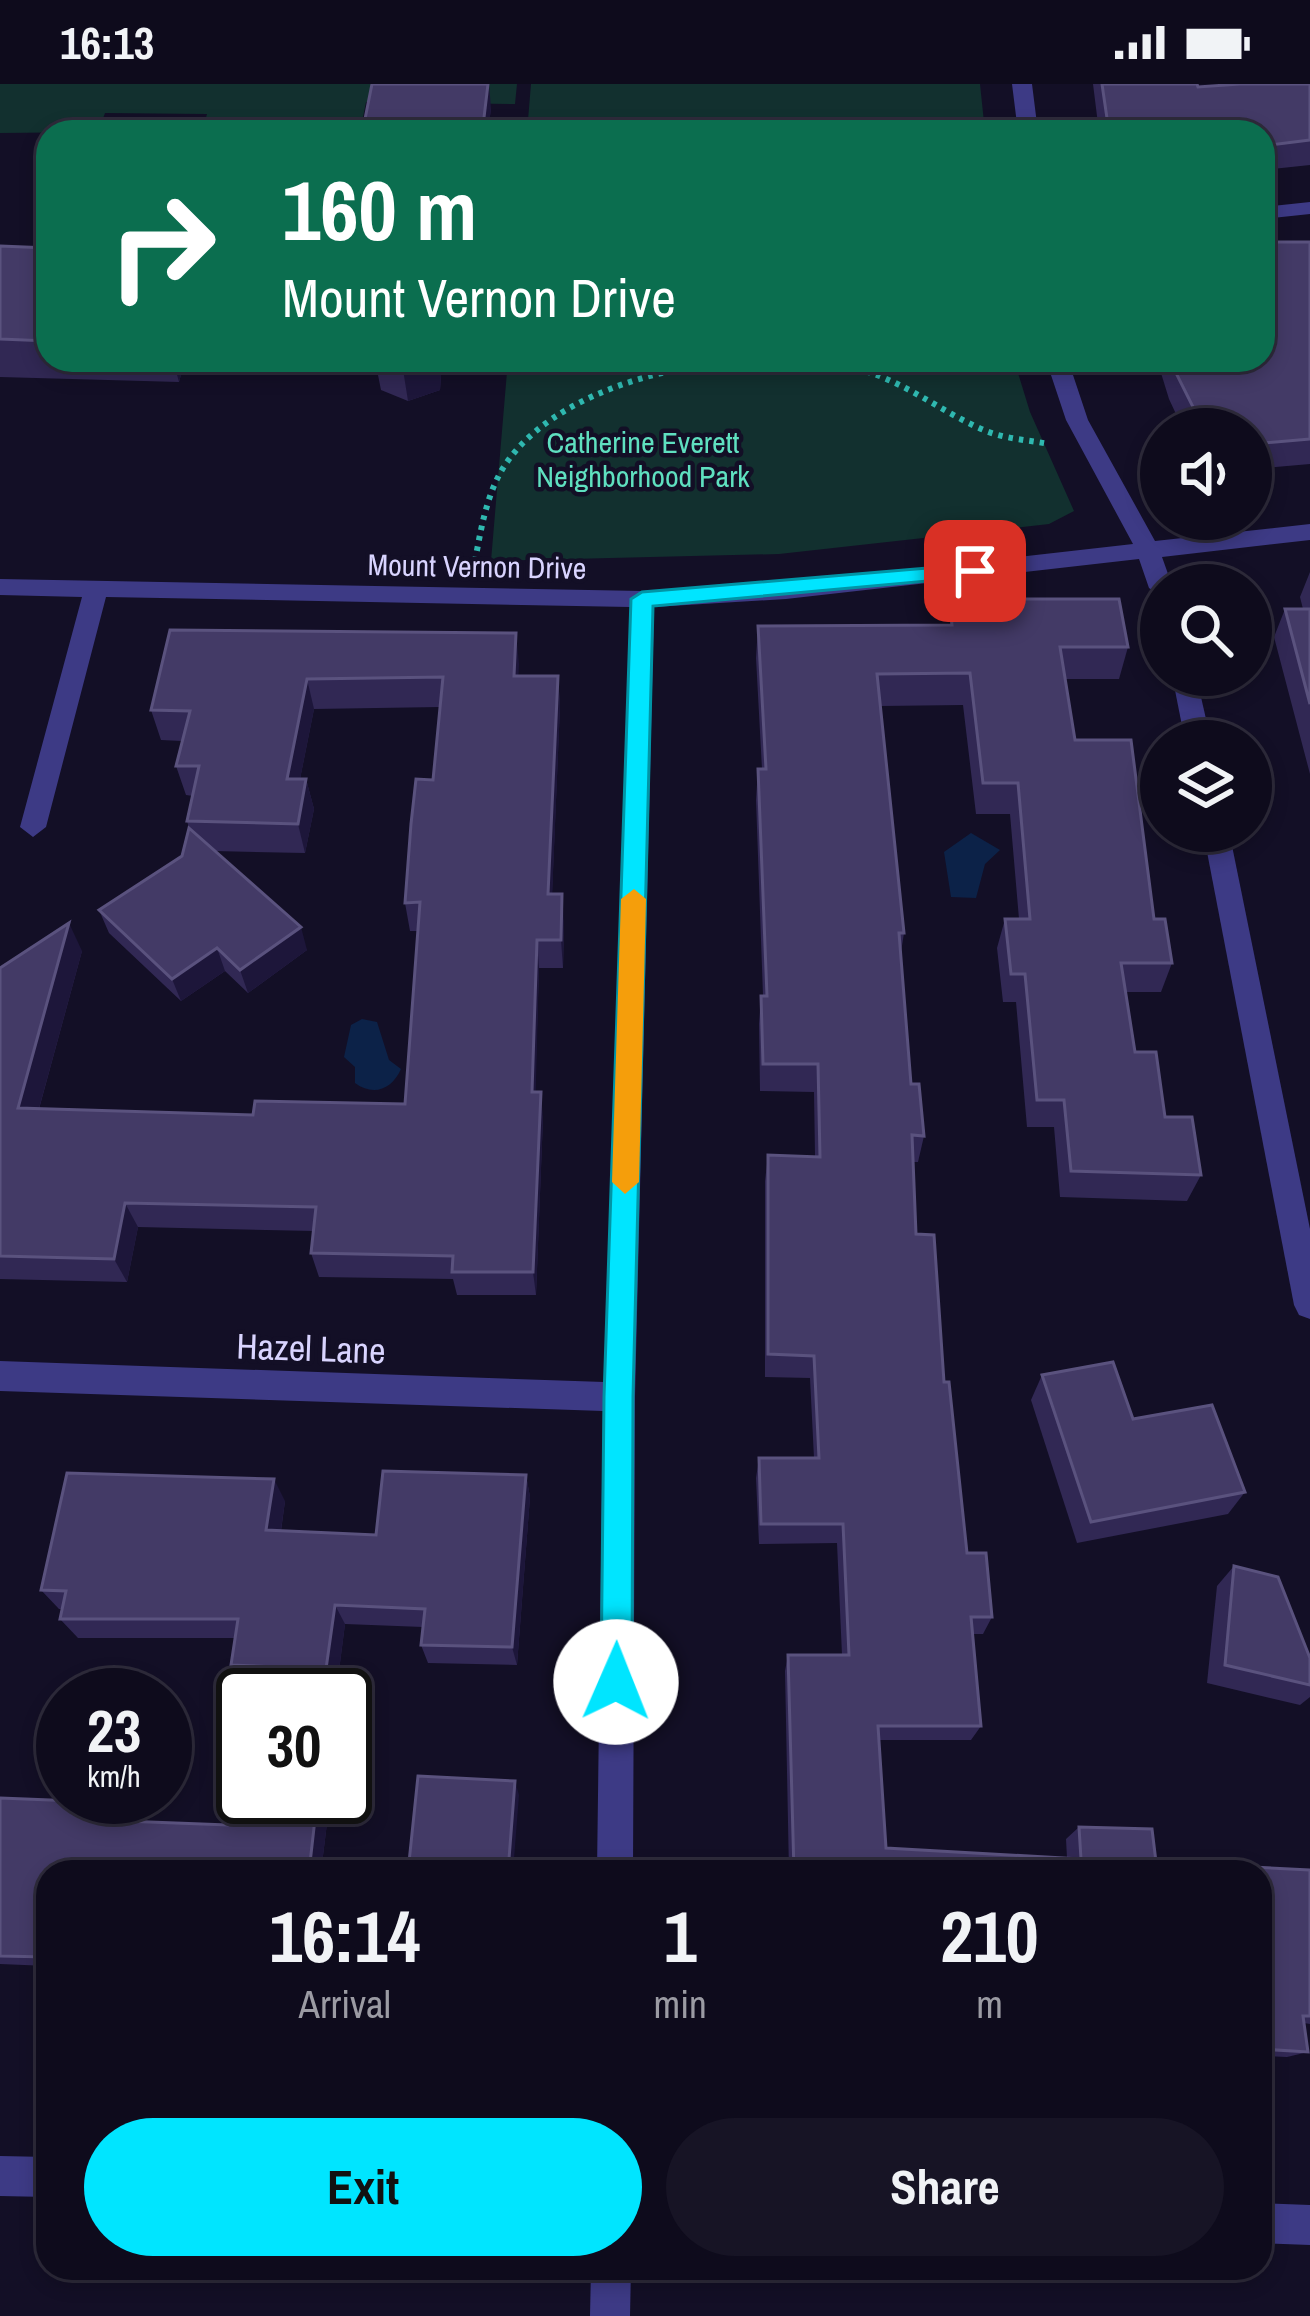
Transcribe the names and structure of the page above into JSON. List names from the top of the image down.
{
  "streets": {
    "street": ["Mount Vernon Drive", "Hazel Lane"]
  },
  "parks": ["Catherine Everett Neighborhood Park"],
  "page": {
    "status": "16:13",
    "turn": ["160 m", "Mount Vernon Drive"],
    "speed": "23 km/h",
    "limit": "30",
    "eta": [
      "16:14",
      "Arrival",
      "1",
      "min",
      "210",
      "m"
    ],
    "buttons": ["Exit", "Share"]
  }
}
